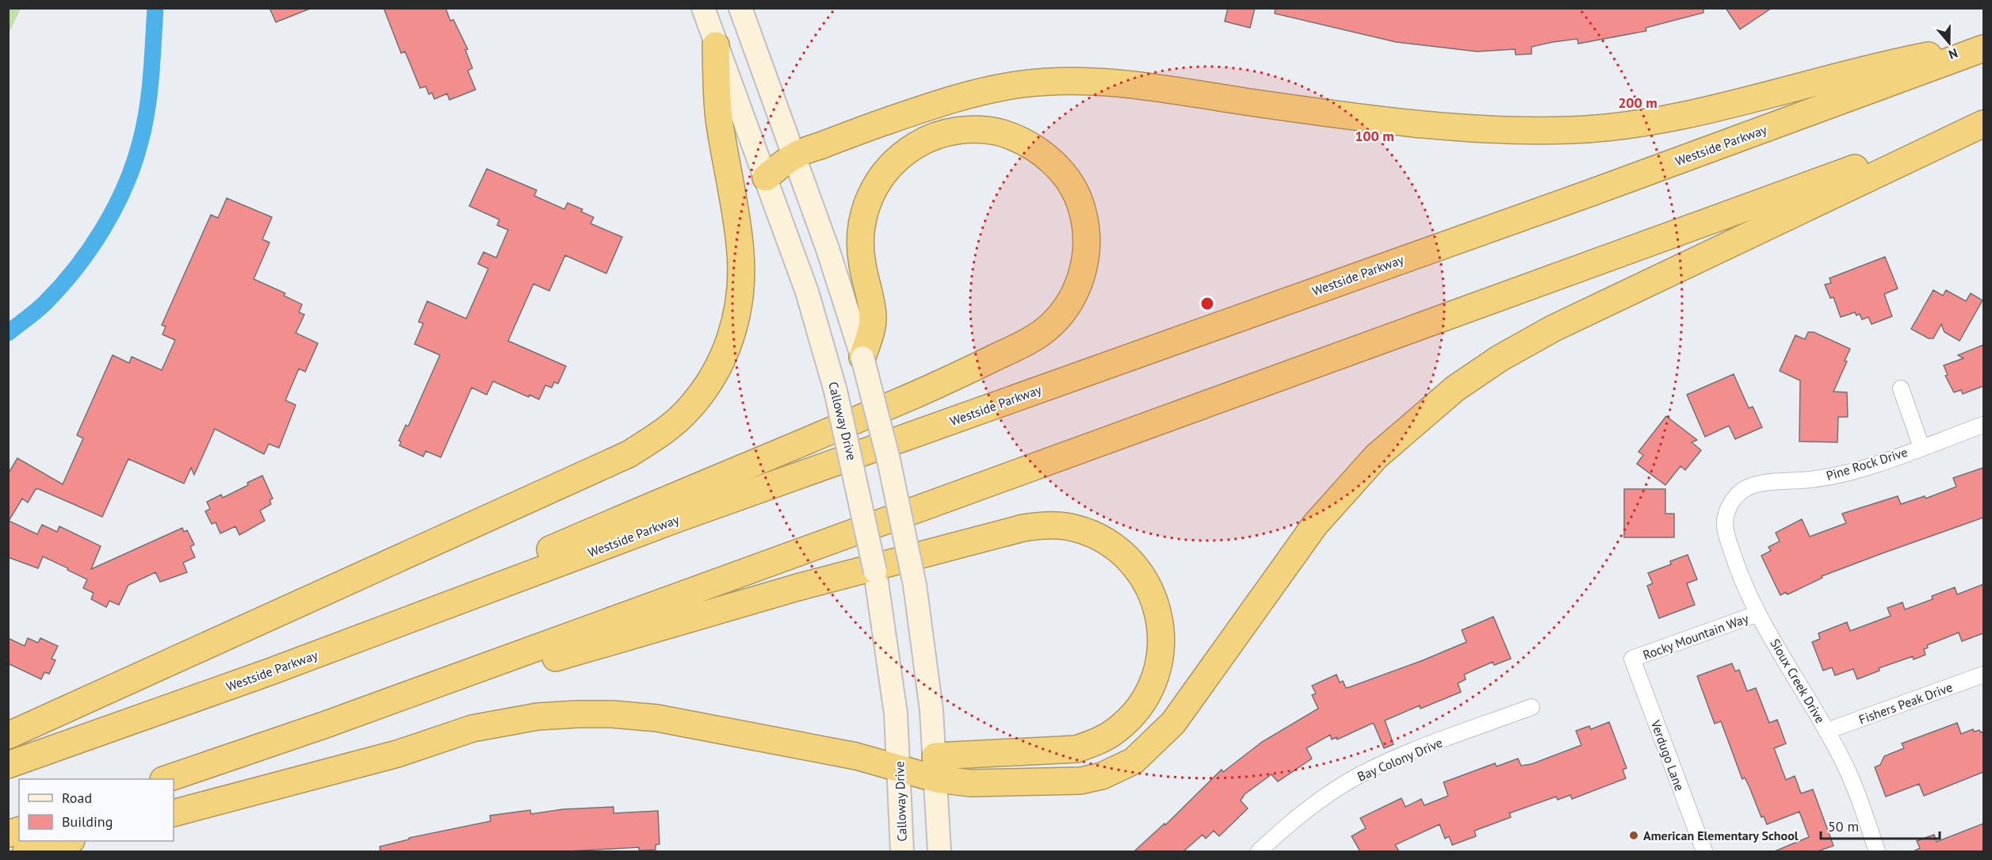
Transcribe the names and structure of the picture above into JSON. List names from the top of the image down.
{
  "streets": {
    "highway": ["Westside Parkway"],
    "main road": ["Calloway Drive"],
    "street": [
      "Pine Rock Drive",
      "Rocky Mountain Way",
      "Sioux Creek Drive",
      "Fishers Peak Drive",
      "Verdugo Lane",
      "Bay Colony Drive"
    ]
  },
  "crossings": [
    ["Pine Rock Drive", "Sioux Creek Drive"],
    ["Rocky Mountain Way", "Sioux Creek Drive"],
    ["Rocky Mountain Way", "Verdugo Lane"],
    ["Sioux Creek Drive", "Fishers Peak Drive"]
  ],
  "places": ["American Elementary School"],
  "legend": ["Road", "Building"],
  "scale_bar": "50 m",
  "north": "bottom",
  "rings": ["200 m", "100 m"]
}
